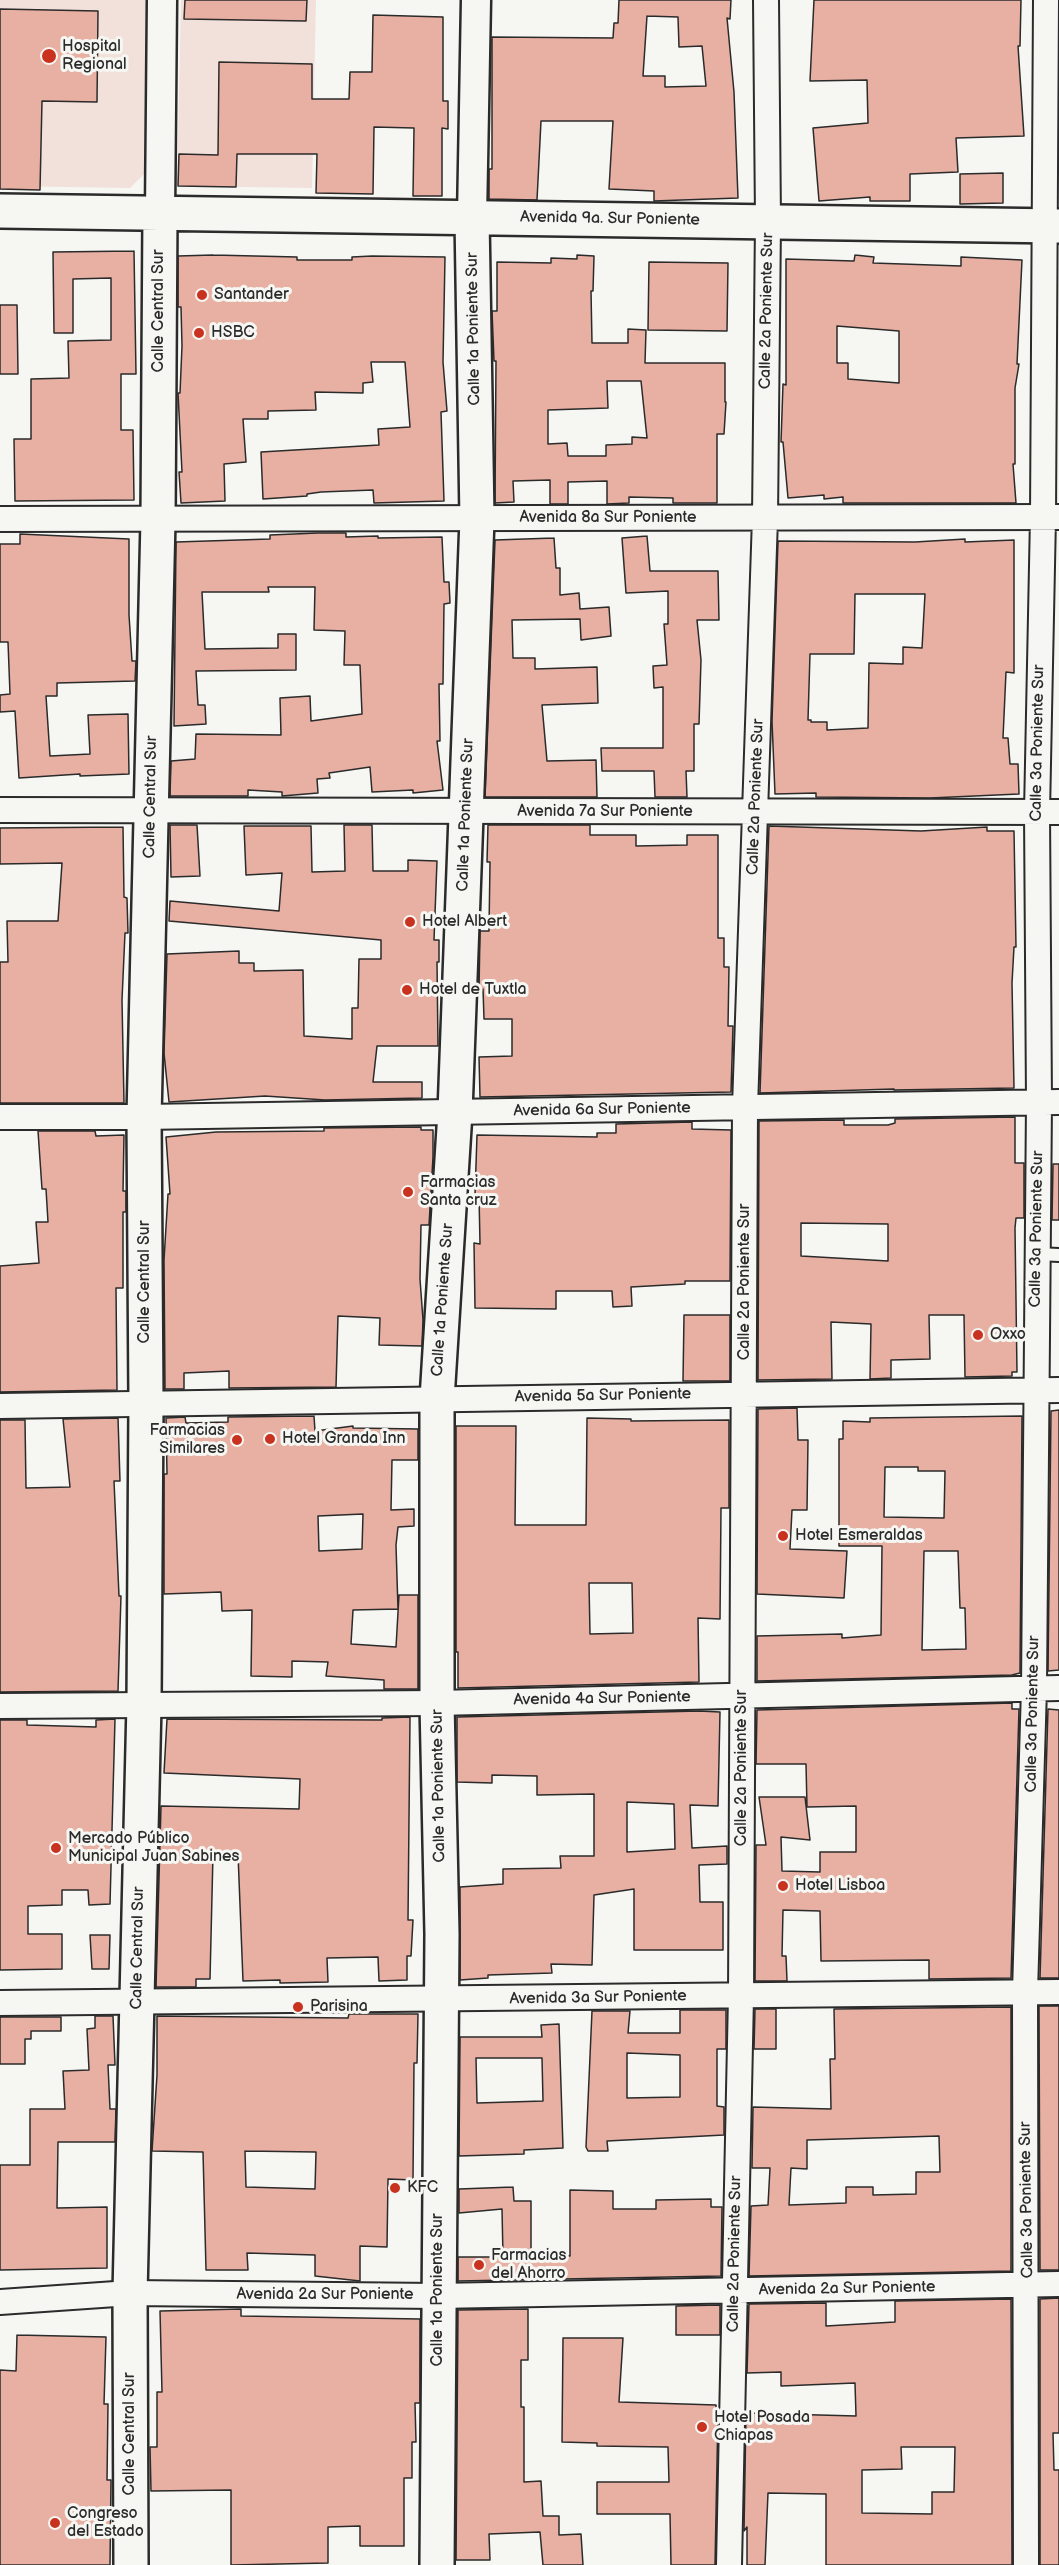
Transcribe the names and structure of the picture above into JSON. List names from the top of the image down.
{
  "streets": {
    "main road": ["Avenida 9a. Sur Poniente", "Calle Central Sur", "Calle 1a Poniente Sur"],
    "street": [
      "Calle 2a Poniente Sur",
      "Avenida 8a Sur Poniente",
      "Calle 3a Poniente Sur",
      "Avenida 7a Sur Poniente",
      "Avenida 6a Sur Poniente",
      "Avenida 5a Sur Poniente",
      "Avenida 4a Sur Poniente",
      "Avenida 3a Sur Poniente",
      "Avenida 2a Sur Poniente"
    ]
  },
  "crossings": [
    ["Avenida 9a. Sur Poniente", "Calle Central Sur"],
    ["Avenida 9a. Sur Poniente", "Calle 2a Poniente Sur"],
    ["Avenida 9a. Sur Poniente", "Calle 1a Poniente Sur"],
    ["Avenida 9a. Sur Poniente", "Calle 3a Poniente Sur"],
    ["Calle Central Sur", "Avenida 8a Sur Poniente"],
    ["Calle Central Sur", "Avenida 7a Sur Poniente"],
    ["Calle Central Sur", "Avenida 6a Sur Poniente"],
    ["Calle Central Sur", "Avenida 5a Sur Poniente"],
    ["Calle Central Sur", "Avenida 4a Sur Poniente"],
    ["Calle Central Sur", "Avenida 3a Sur Poniente"],
    ["Calle Central Sur", "Avenida 2a Sur Poniente"],
    ["Calle 2a Poniente Sur", "Avenida 8a Sur Poniente"],
    ["Calle 2a Poniente Sur", "Avenida 7a Sur Poniente"],
    ["Calle 2a Poniente Sur", "Avenida 6a Sur Poniente"],
    ["Calle 2a Poniente Sur", "Avenida 5a Sur Poniente"],
    ["Calle 2a Poniente Sur", "Avenida 4a Sur Poniente"],
    ["Calle 2a Poniente Sur", "Avenida 3a Sur Poniente"],
    ["Calle 2a Poniente Sur", "Avenida 2a Sur Poniente"],
    ["Calle 1a Poniente Sur", "Avenida 8a Sur Poniente"],
    ["Calle 1a Poniente Sur", "Avenida 7a Sur Poniente"],
    ["Calle 1a Poniente Sur", "Avenida 6a Sur Poniente"],
    ["Calle 1a Poniente Sur", "Avenida 5a Sur Poniente"],
    ["Calle 1a Poniente Sur", "Avenida 4a Sur Poniente"],
    ["Calle 1a Poniente Sur", "Avenida 3a Sur Poniente"],
    ["Calle 1a Poniente Sur", "Avenida 2a Sur Poniente"],
    ["Avenida 8a Sur Poniente", "Calle 3a Poniente Sur"],
    ["Calle 3a Poniente Sur", "Avenida 7a Sur Poniente"],
    ["Calle 3a Poniente Sur", "Avenida 6a Sur Poniente"],
    ["Calle 3a Poniente Sur", "Avenida 5a Sur Poniente"],
    ["Calle 3a Poniente Sur", "Avenida 4a Sur Poniente"],
    ["Calle 3a Poniente Sur", "Avenida 3a Sur Poniente"],
    ["Calle 3a Poniente Sur", "Avenida 2a Sur Poniente"]
  ],
  "places": [
    "Hospital Regional",
    "Santander",
    "HSBC",
    "Hotel Albert",
    "Hotel de Tuxtla",
    "Farmacias Santa cruz",
    "Oxxo",
    "Hotel Granda Inn",
    "Farmacias Similares",
    "Hotel Esmeraldas",
    "Mercado Público Municipal Juan Sabines",
    "Hotel Lisboa",
    "Parisina",
    "KFC",
    "Farmacias del Ahorro",
    "Hotel Posada Chiapas",
    "Congreso del Estado"
  ]
}
